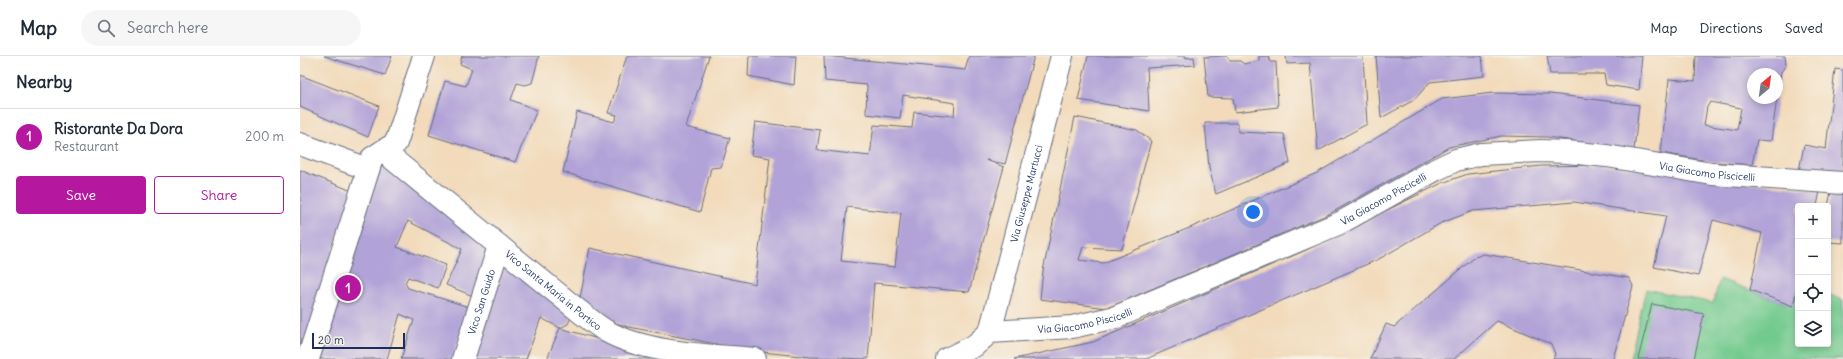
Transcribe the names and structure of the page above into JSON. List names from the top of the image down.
{
  "streets": {
    "street": [
      "Via Giacomo Piscicelli",
      "Via Giuseppe Martucci",
      "Vico Santa Maria in Portico",
      "Vico San Guido"
    ]
  },
  "crossings": [
    ["Via Giacomo Piscicelli", "Via Giuseppe Martucci"],
    ["Vico Santa Maria in Portico", "Vico San Guido"]
  ],
  "scale_bar": "20 m",
  "north": "top right",
  "page": {
    "header": "Map",
    "search": "Search here",
    "nav": ["Map", "Directions", "Saved"],
    "heading": "Nearby",
    "list": [
      {
        "mark": "1",
        "name": "Ristorante Da Dora",
        "note": "Restaurant",
        "value": "200 m"
      }
    ],
    "buttons": ["Save", "Share"],
    "map_buttons": ["+", "−"],
    "pins": "1",
    "scale": "20 m"
  }
}
